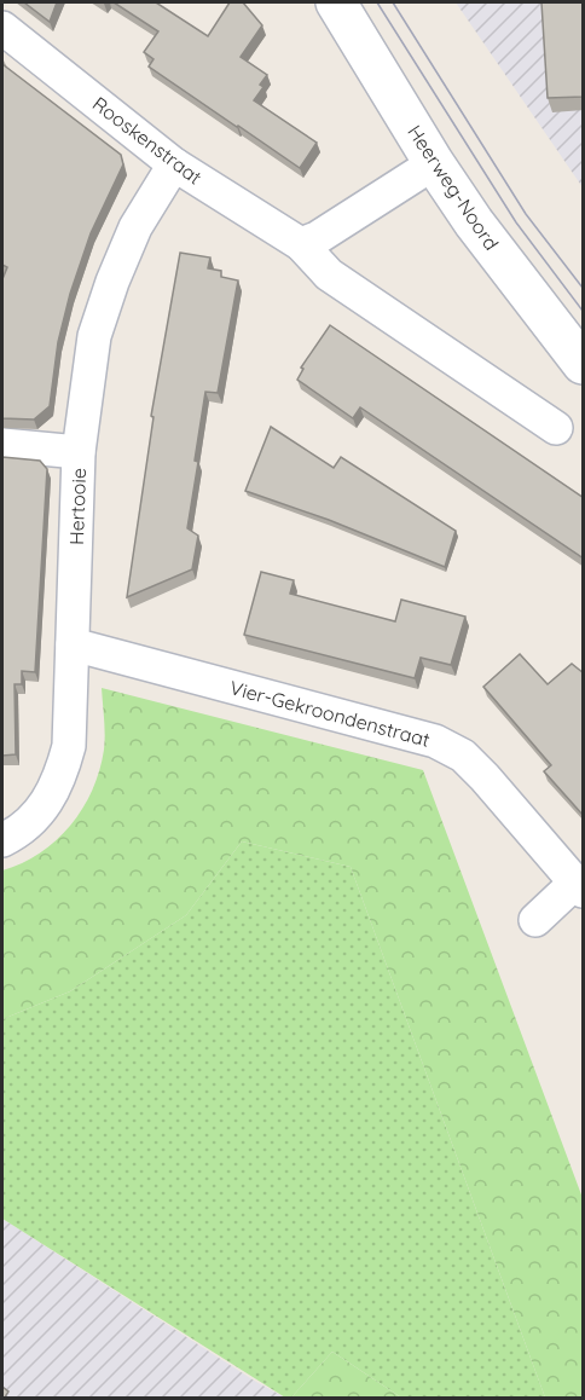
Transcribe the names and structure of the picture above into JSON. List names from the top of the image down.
{
  "streets": {
    "street": [
      "Rooskenstraat",
      "Heerweg-Noord",
      "Hertooie",
      "Vier-Gekroondenstraat"
    ]
  },
  "crossings": [
    ["Rooskenstraat", "Hertooie"],
    ["Hertooie", "Vier-Gekroondenstraat"]
  ]
}
